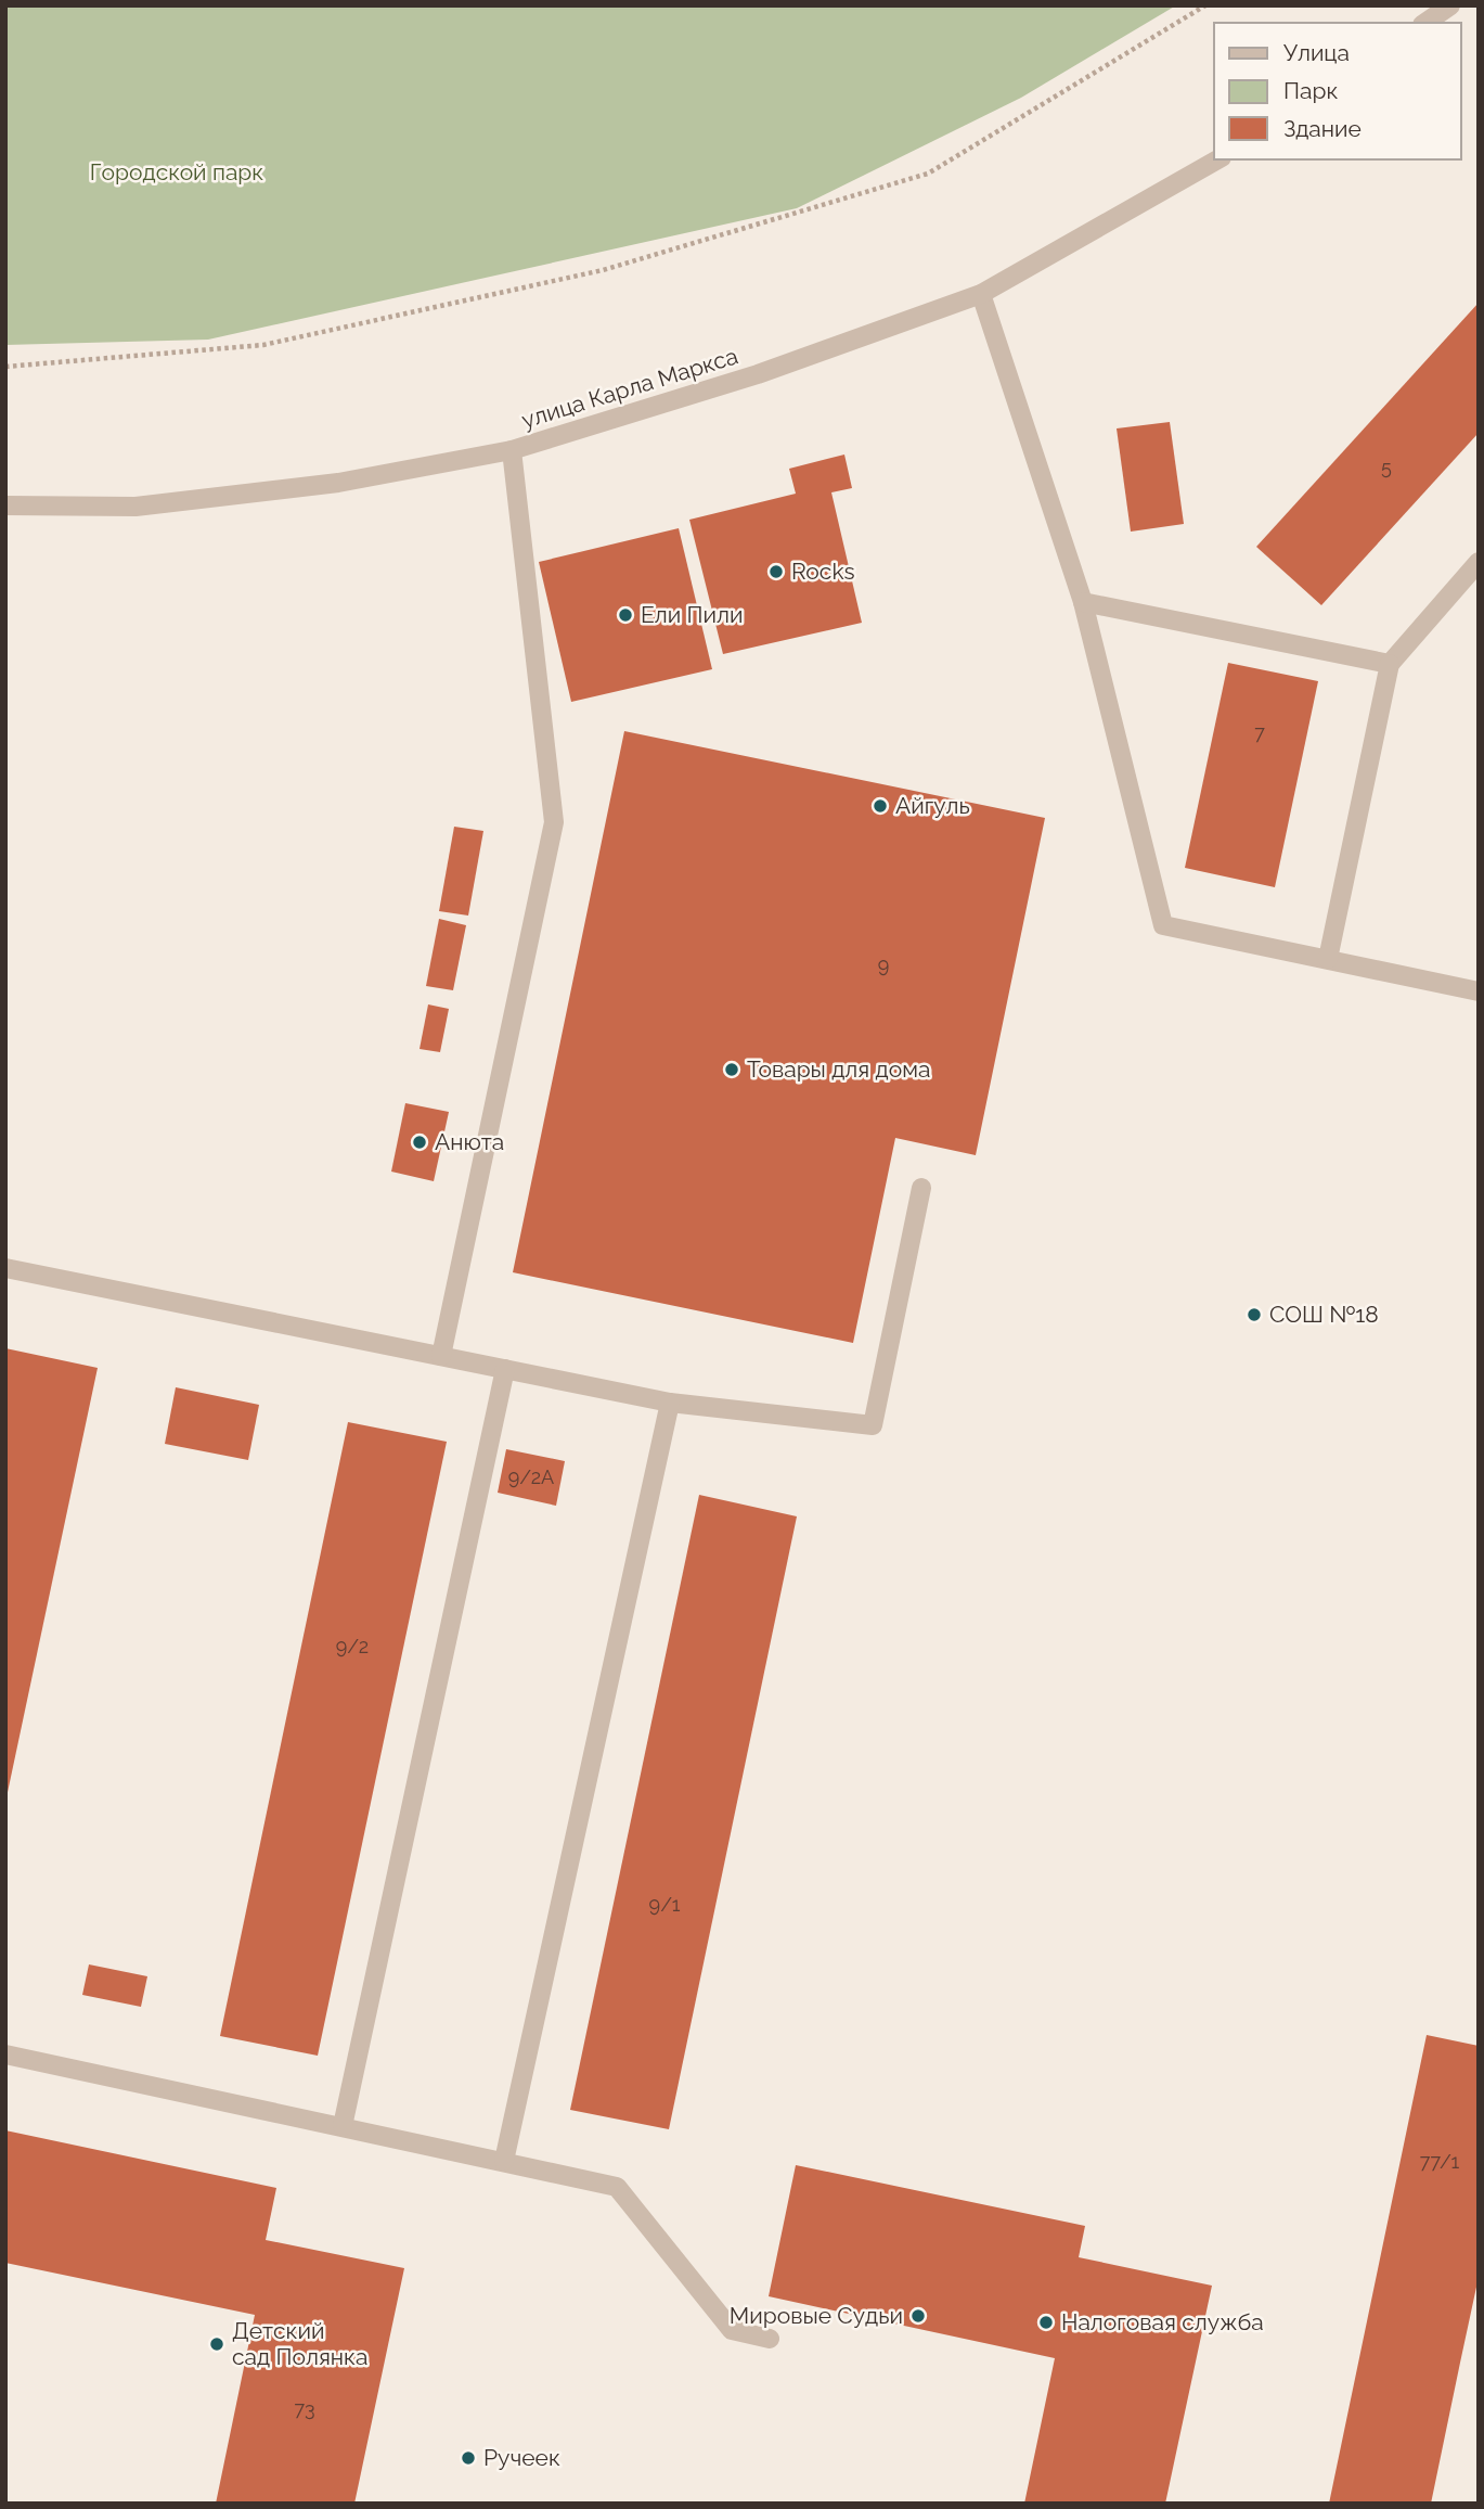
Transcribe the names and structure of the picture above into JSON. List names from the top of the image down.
{
  "streets": {
    "street": ["улица Карла Маркса"]
  },
  "parks": ["Городской парк"],
  "places": [
    "Rocks",
    "Ели Пили",
    "Айгуль",
    "Товары для дома",
    "Анюта",
    "СОШ №18",
    "Мировые Судьи",
    "Налоговая служба",
    "Детский сад Полянка",
    "Ручеек"
  ],
  "house_numbers": [
    "5",
    "7",
    "9",
    "9/2А",
    "9/2",
    "9/1",
    "77/1",
    "73"
  ],
  "legend": ["Улица", "Парк", "Здание"]
}
